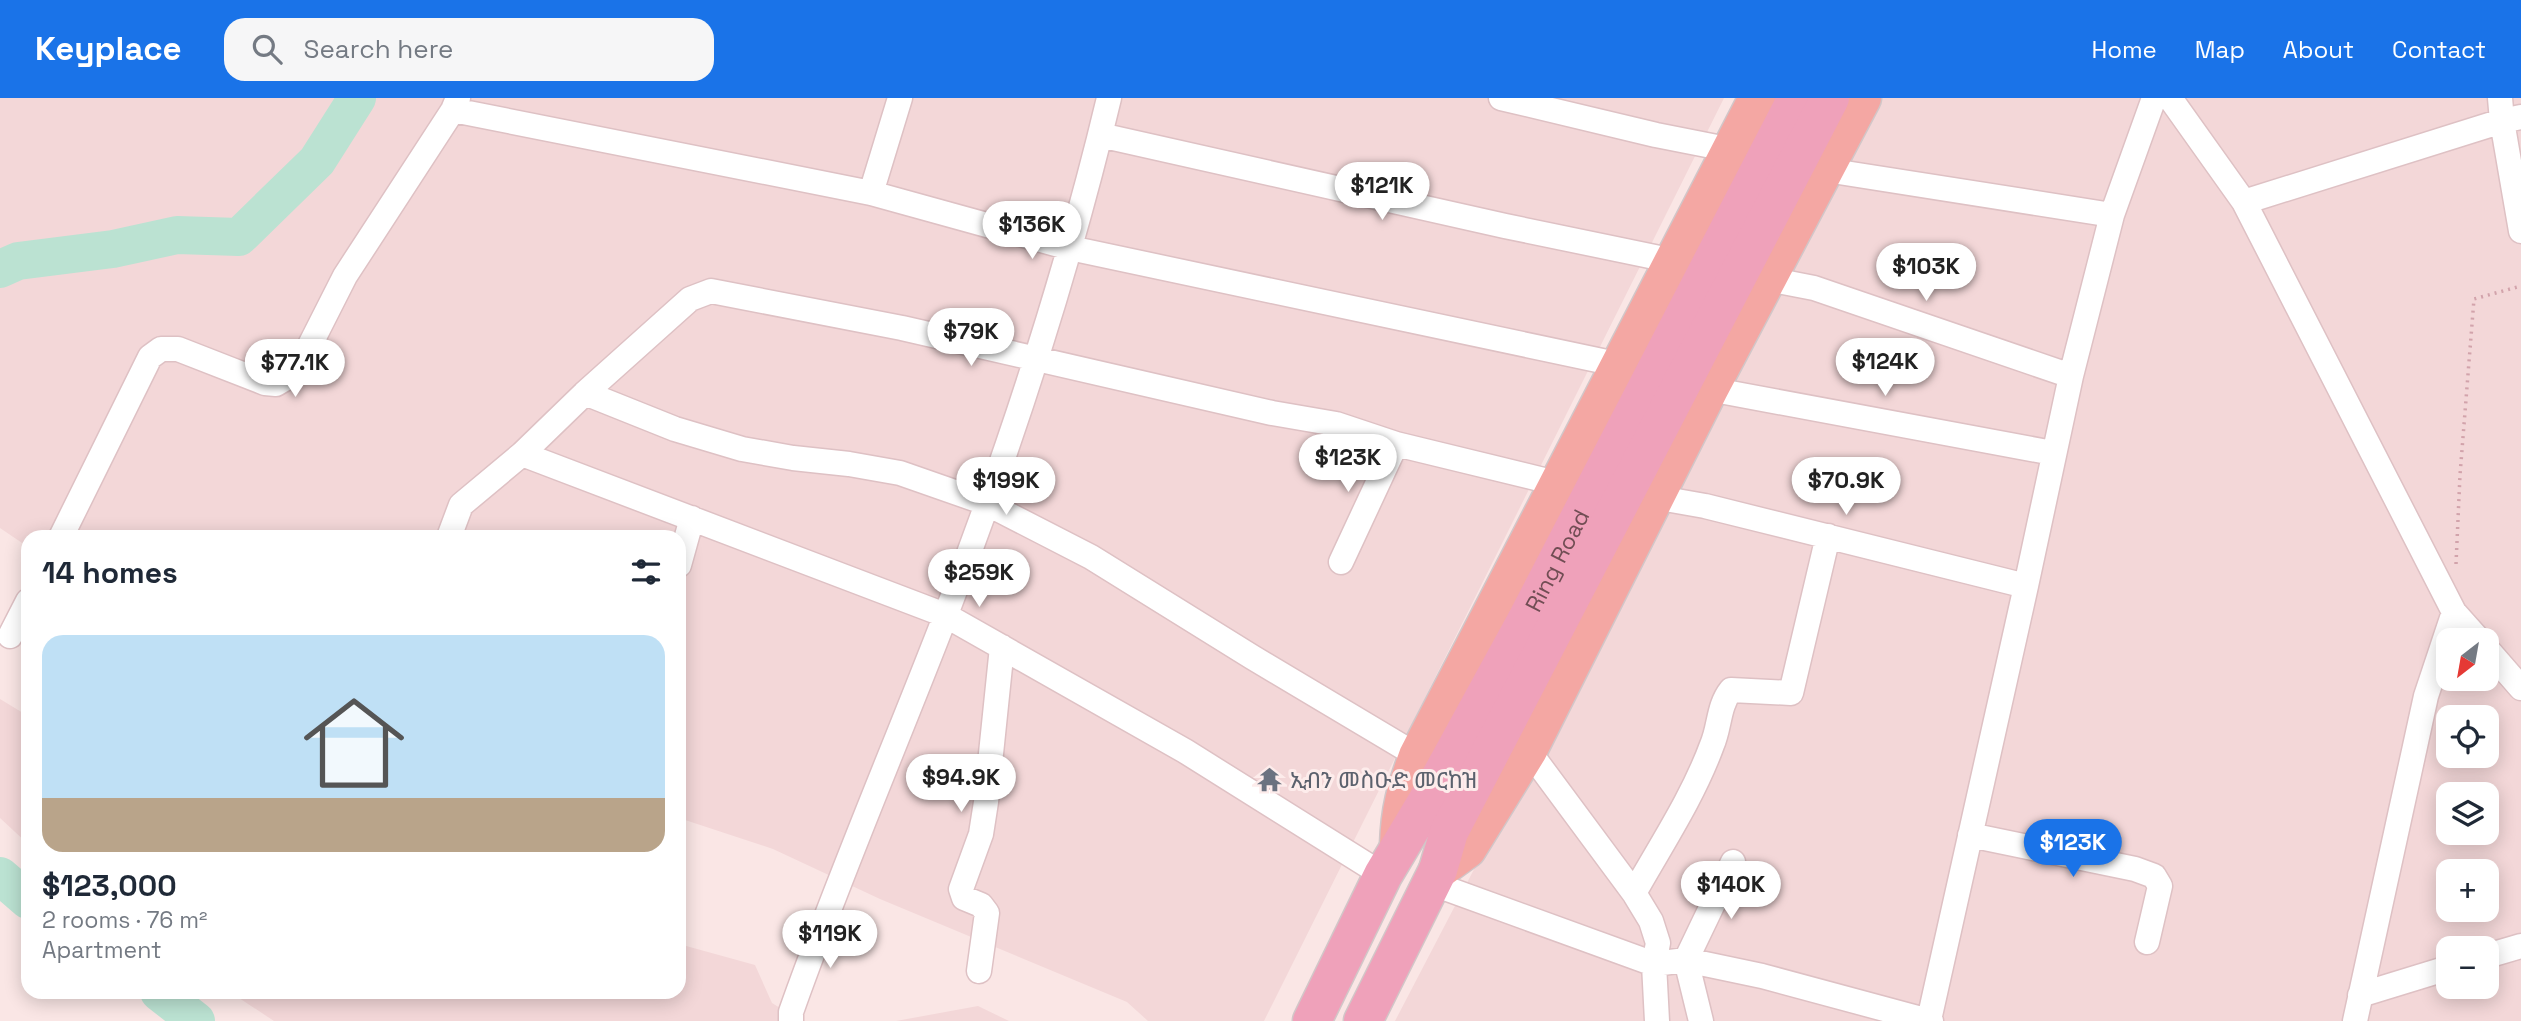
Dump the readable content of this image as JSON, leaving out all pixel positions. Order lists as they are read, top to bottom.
{
  "streets": {
    "highway": ["Ring Road"]
  },
  "places": {
    "temple": ["ኢብን መስዑድ መርከዝ"]
  },
  "north": "bottom left",
  "page": {
    "header": "Keyplace",
    "search": "Search here",
    "nav": [
      "Home",
      "Map",
      "About",
      "Contact"
    ],
    "price": [
      "$121K",
      "$136K",
      "$103K",
      "$79K",
      "$124K",
      "$77.1K",
      "$123K",
      "$199K",
      "$70.9K",
      "$259K",
      "$94.9K",
      "$123K",
      "$140K",
      "$119K"
    ],
    "heading": "14 homes",
    "list": [
      {
        "name": "$123,000",
        "note": "2 rooms · 76 m² · Apartment"
      }
    ],
    "map_buttons": ["+", "−"]
  }
}
